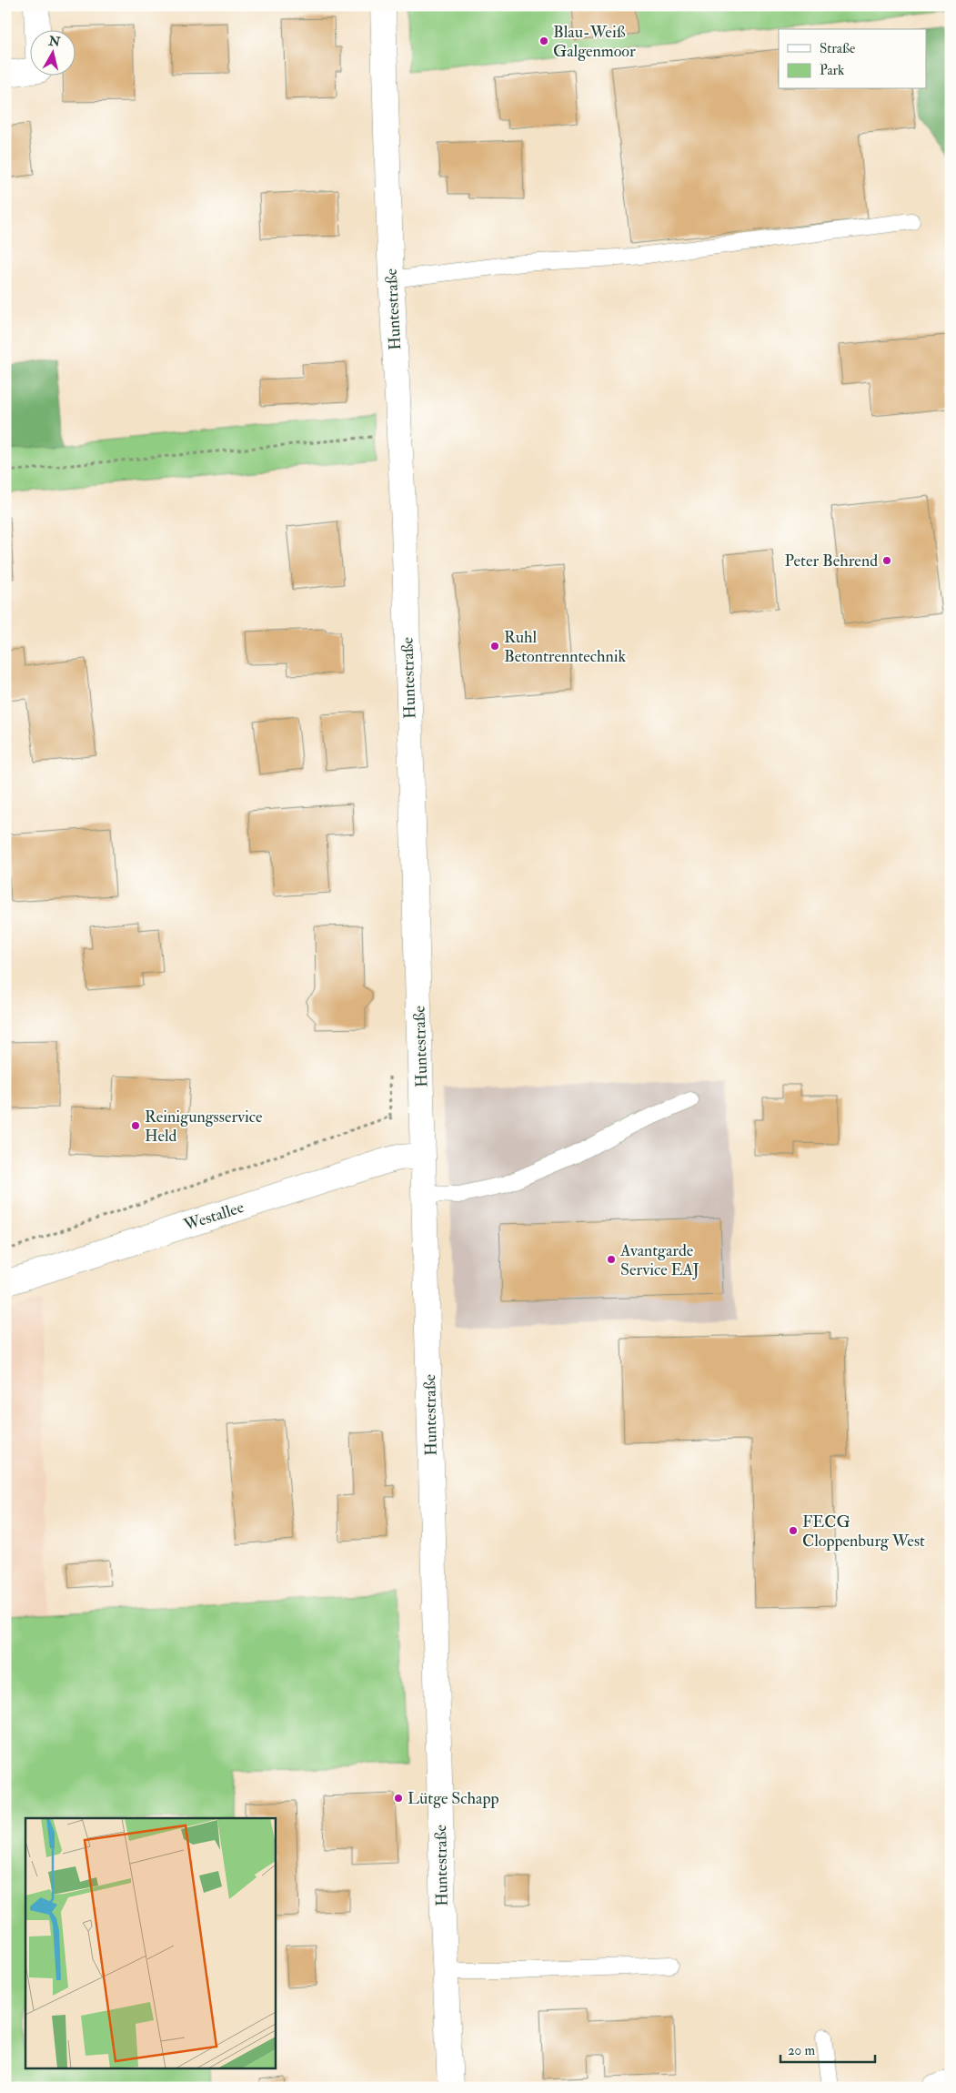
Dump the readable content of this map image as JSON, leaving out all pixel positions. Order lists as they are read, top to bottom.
{
  "streets": {
    "street": ["Huntestraße", "Westallee"]
  },
  "crossings": [
    ["Huntestraße", "Westallee"]
  ],
  "places": [
    "Blau-Weiß Galgenmoor",
    "Peter Behrend",
    "Ruhl Betontrenntechnik",
    "Reinigungsservice Held",
    "Avantgarde Service EAJ",
    "FECG Cloppenburg West",
    "Lütge Schapp"
  ],
  "legend": ["Straße", "Park"],
  "scale_bar": "20 m",
  "north": "top"
}
